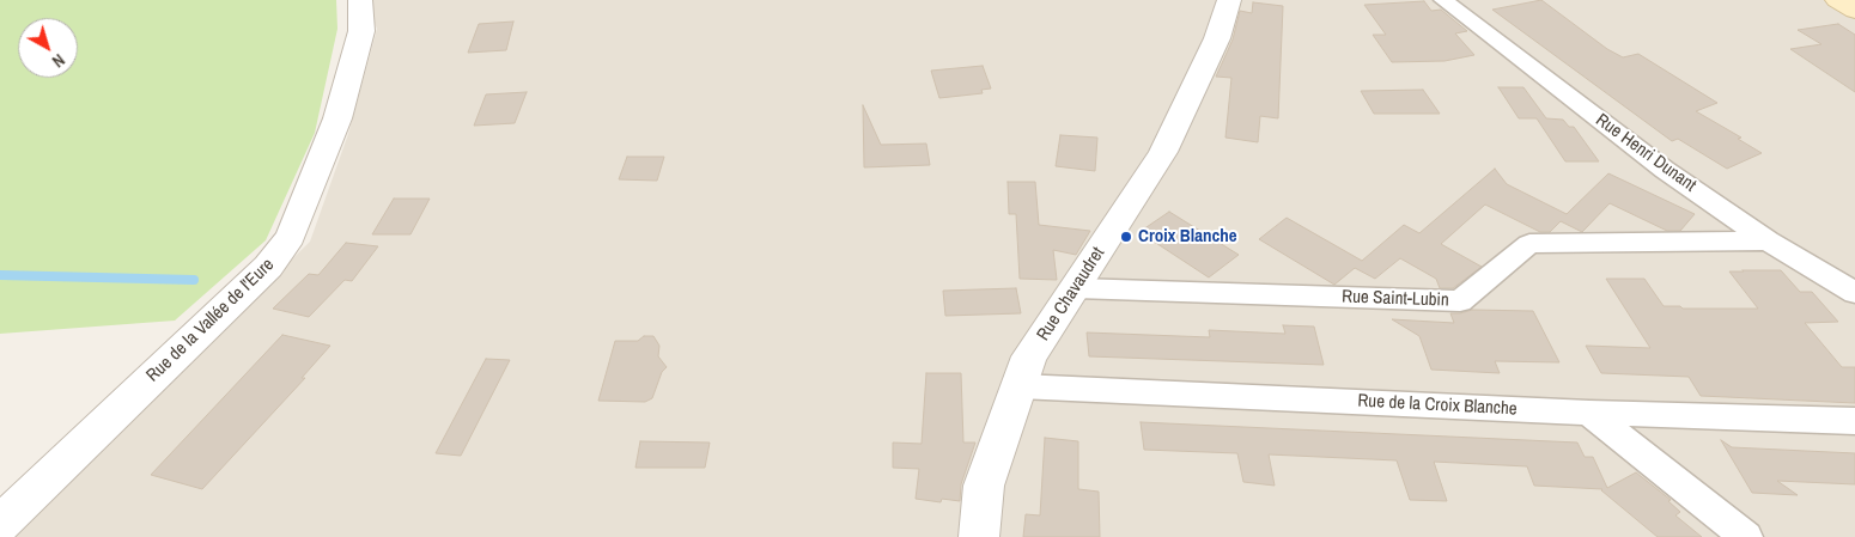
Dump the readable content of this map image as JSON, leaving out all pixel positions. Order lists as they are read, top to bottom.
{
  "streets": {
    "street": [
      "Rue Henri Dunant",
      "Rue Chavaudret",
      "Rue Saint-Lubin",
      "Rue de la Vallée de l'Eure",
      "Rue de la Croix Blanche"
    ]
  },
  "crossings": [
    ["Rue Henri Dunant", "Rue Saint-Lubin"],
    ["Rue Chavaudret", "Rue Saint-Lubin"],
    ["Rue Chavaudret", "Rue de la Croix Blanche"]
  ],
  "places": ["Croix Blanche"],
  "north": "bottom right"
}
